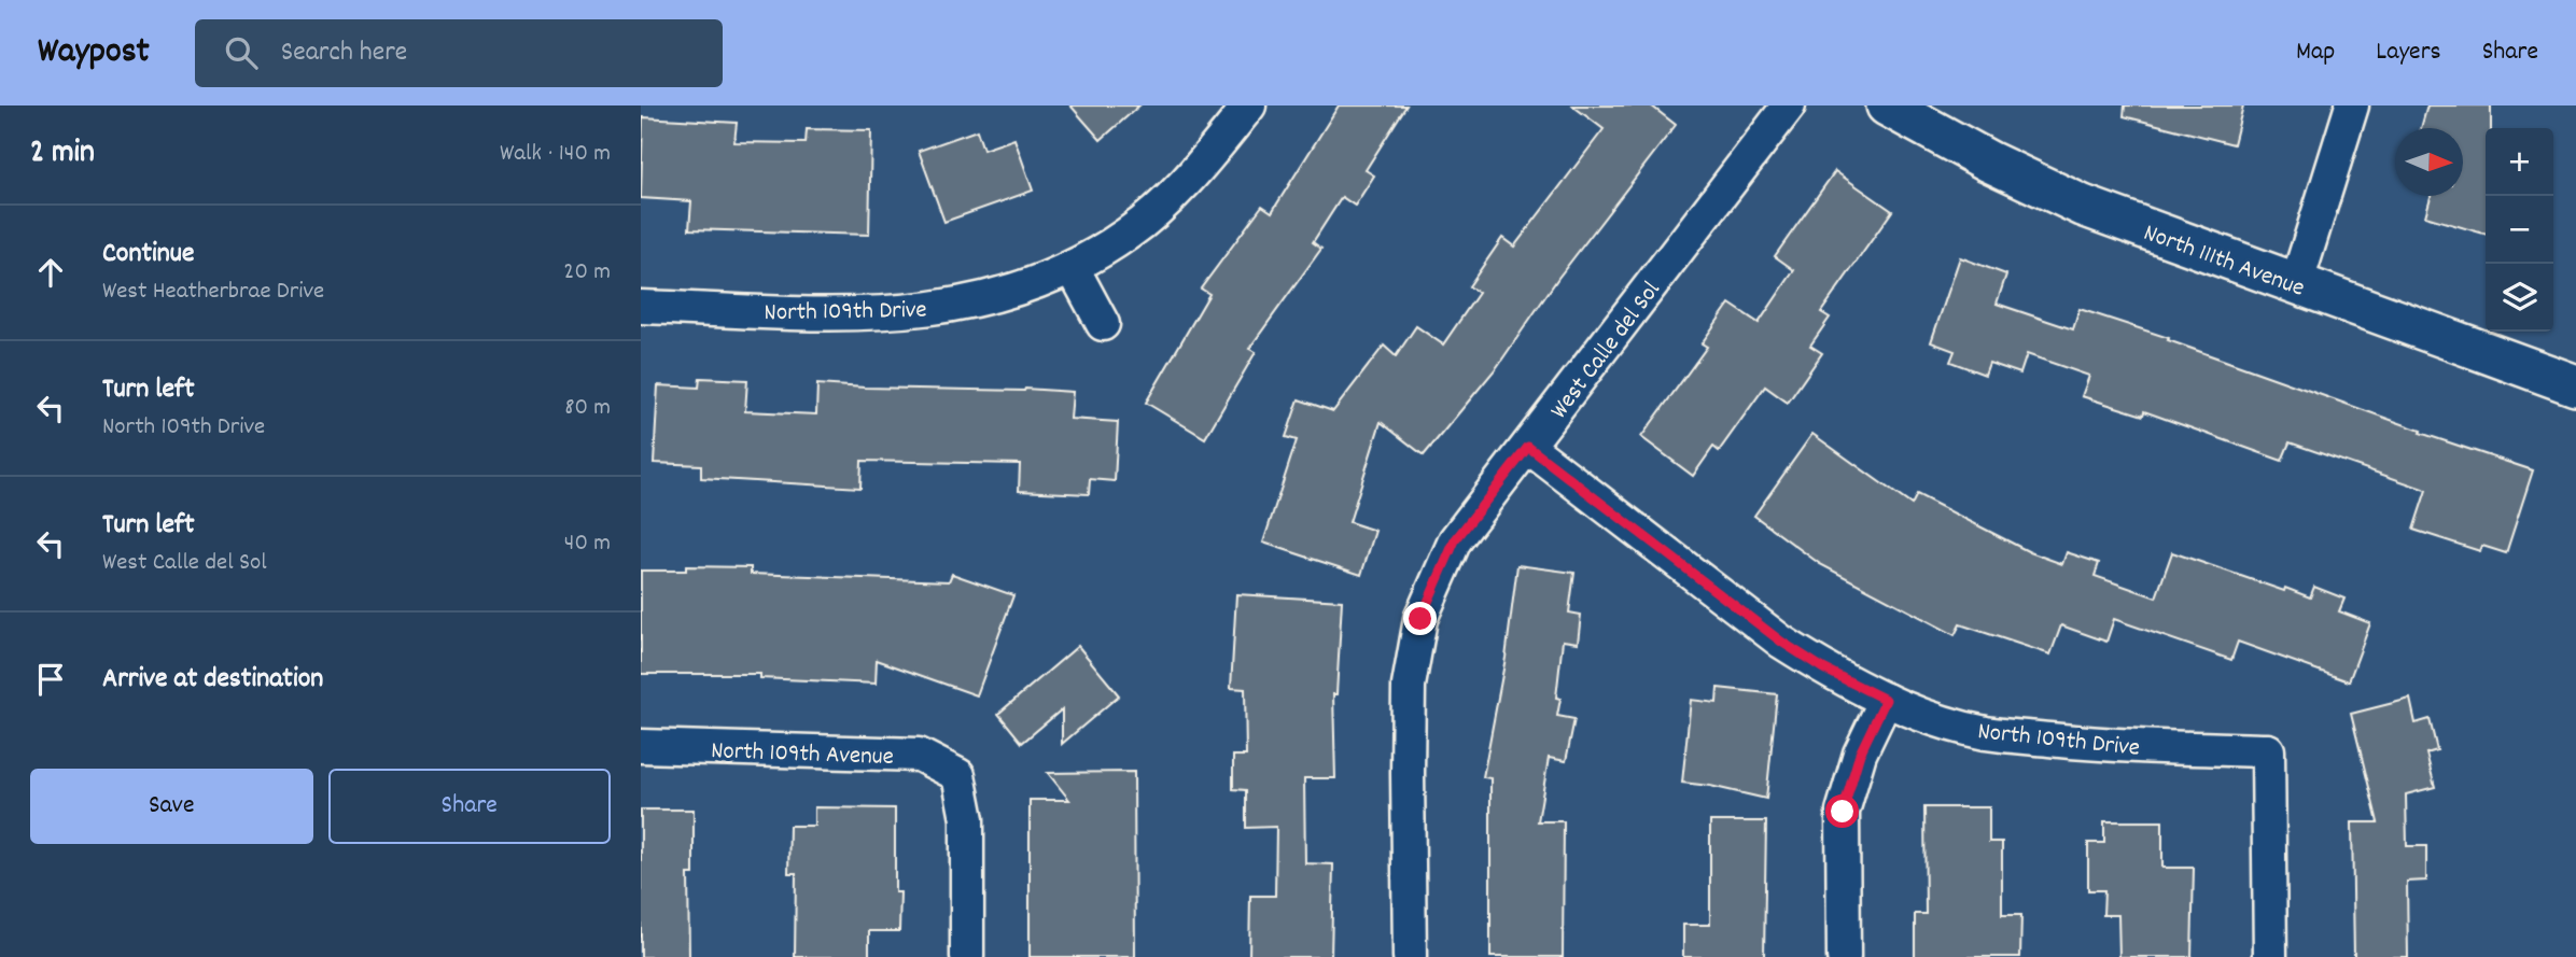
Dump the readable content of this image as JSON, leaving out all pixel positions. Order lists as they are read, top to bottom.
{
  "streets": {
    "street": [
      "North 111th Avenue",
      "North 109th Drive",
      "West Calle del Sol",
      "North 109th Avenue"
    ]
  },
  "crossings": [
    ["North 109th Drive", "West Calle del Sol"]
  ],
  "north": "right",
  "page": {
    "header": "Waypost",
    "search": "Search here",
    "nav": ["Map", "Layers", "Share"],
    "heading": ["2 min", "Walk · 140 m"],
    "map_buttons": ["+", "−"],
    "list": [
      ["Continue", "West Heatherbrae Drive", "20 m"],
      ["Turn left", "North 109th Drive", "80 m"],
      ["Turn left", "West Calle del Sol", "40 m"],
      "Arrive at destination"
    ],
    "buttons": ["Save", "Share"]
  }
}
